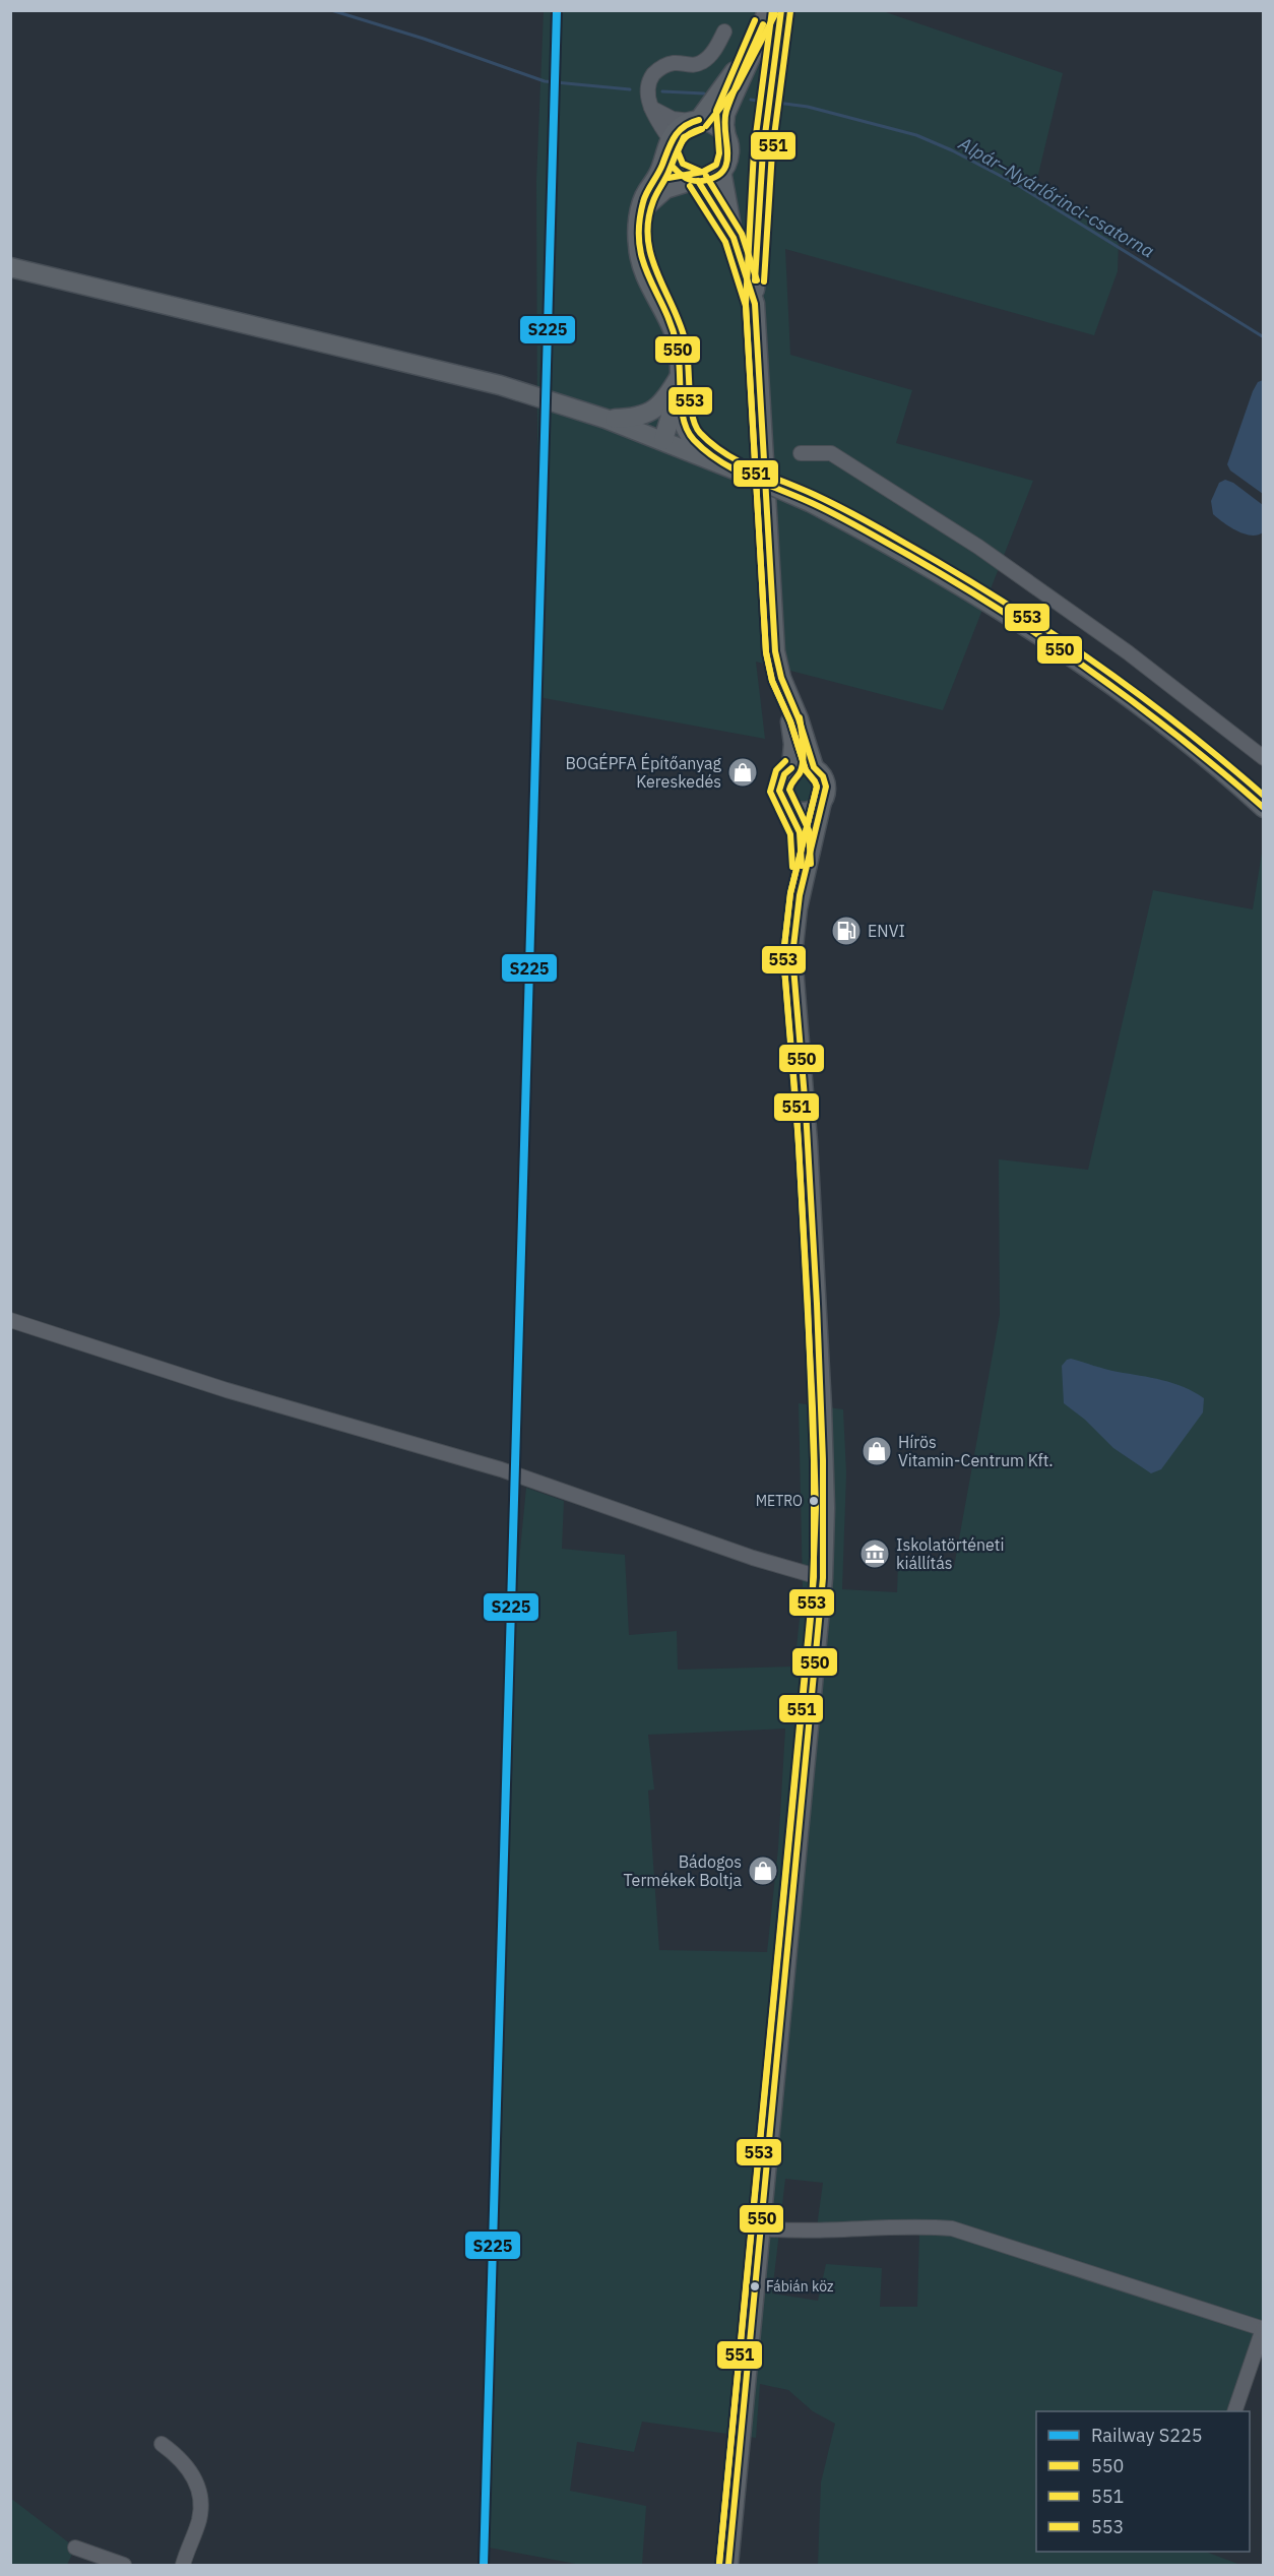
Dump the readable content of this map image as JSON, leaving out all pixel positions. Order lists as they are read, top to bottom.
{
  "water": ["Alpár–Nyárlőrinci-csatorna"],
  "places": {
    "shop": ["BOGÉPFA Építőanyag Kereskedés", "Hírös Vitamin-Centrum Kft.", "Bádogos Termékek Boltja"],
    "fuel station": ["ENVI"],
    "other": ["METRO", "Fábián köz"],
    "museum": ["Iskolatörténeti kiállítás"]
  },
  "lines": [
    "rail line S225",
    "transit line 550",
    "transit line 553",
    "transit line 551"
  ],
  "legend": [
    "Railway S225",
    "550",
    "551",
    "553"
  ]
}
